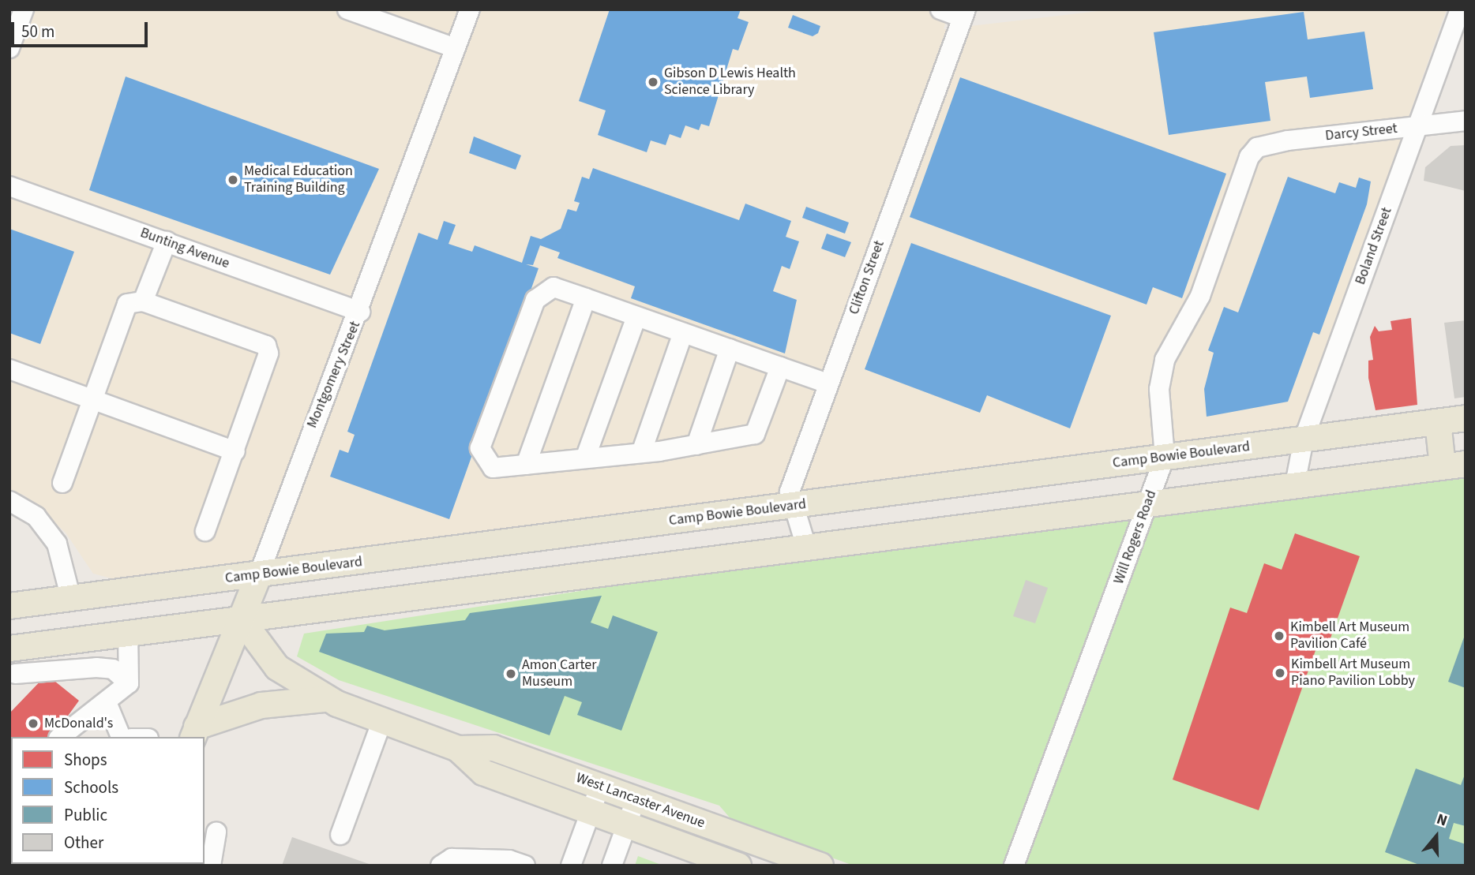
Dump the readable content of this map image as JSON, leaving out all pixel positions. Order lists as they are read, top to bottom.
{
  "streets": {
    "main road": ["Montgomery Street", "Camp Bowie Boulevard", "West Lancaster Avenue"],
    "street": [
      "Darcy Street",
      "Boland Street",
      "Bunting Avenue",
      "Clifton Street",
      "Will Rogers Road"
    ]
  },
  "crossings": [
    ["Darcy Street", "Boland Street"],
    ["Darcy Street", "Will Rogers Road"],
    ["Boland Street", "Camp Bowie Boulevard"],
    ["Bunting Avenue", "Montgomery Street"],
    ["Clifton Street", "Camp Bowie Boulevard"],
    ["Montgomery Street", "Camp Bowie Boulevard"],
    ["Montgomery Street", "West Lancaster Avenue"],
    ["Camp Bowie Boulevard", "Will Rogers Road"]
  ],
  "places": [
    "Gibson D Lewis Health Science Library",
    "Medical Education Training Building",
    "Kimbell Art Museum Pavilion Café",
    "Kimbell Art Museum Piano Pavilion Lobby",
    "Amon Carter Museum",
    "McDonald's"
  ],
  "legend": [
    "Shops",
    "Schools",
    "Public",
    "Other"
  ],
  "scale_bar": "50 m",
  "north": "top"
}
